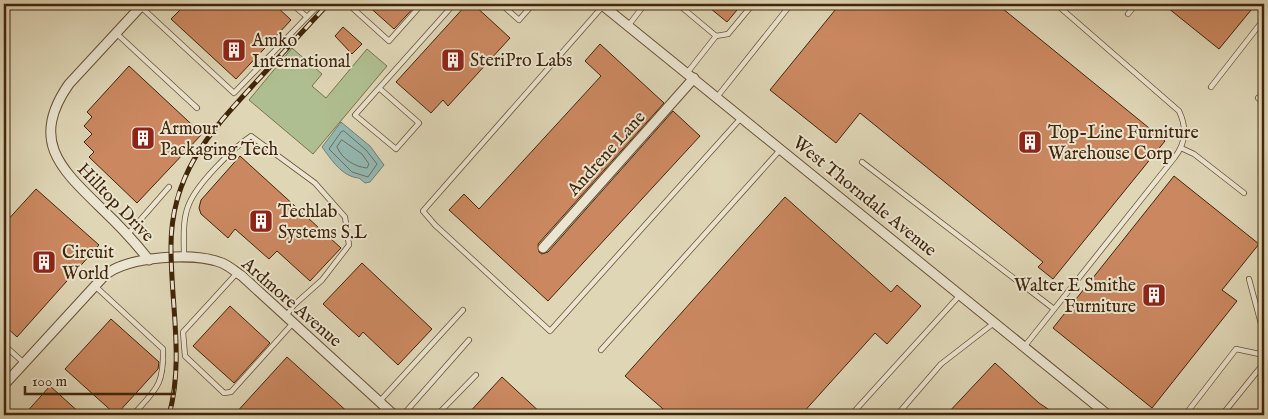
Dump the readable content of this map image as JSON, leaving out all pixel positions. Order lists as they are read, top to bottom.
{
  "streets": {
    "street": [
      "Andrene Lane",
      "West Thorndale Avenue",
      "Hilltop Drive",
      "Ardmore Avenue"
    ]
  },
  "crossings": [
    ["Andrene Lane", "West Thorndale Avenue"],
    ["Hilltop Drive", "Ardmore Avenue"]
  ],
  "places": {
    "building": [
      "Amko International",
      "SteriPro Labs",
      "Armour Packaging Tech",
      "Top-Line Furniture Warehouse Corp",
      "Techlab Systems S.L",
      "Circuit World",
      "Walter E Smithe Furniture"
    ]
  },
  "scale_bar": "100 m"
}
